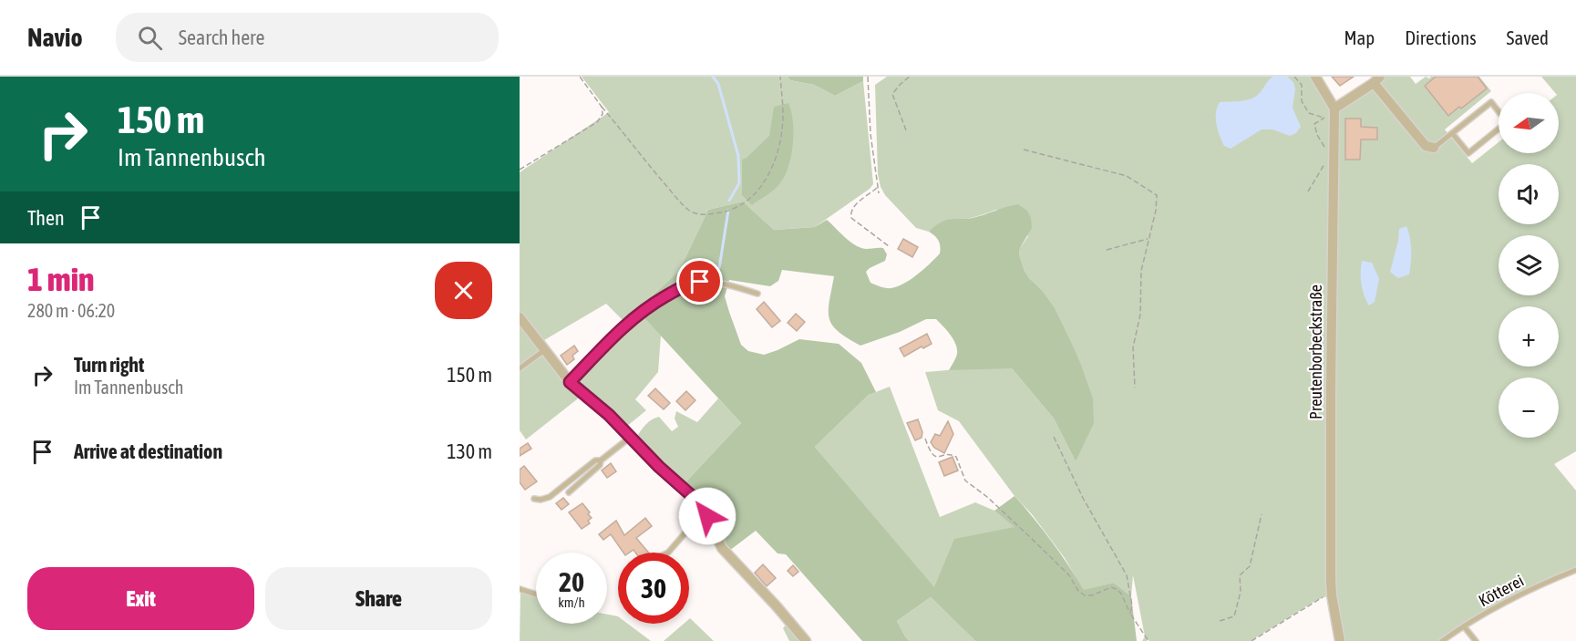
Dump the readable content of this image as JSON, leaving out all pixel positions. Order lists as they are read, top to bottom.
{
  "streets": {
    "street": ["Preutenborbeckstraße"],
    "lane": ["Kötterei"]
  },
  "north": "left",
  "page": {
    "header": "Navio",
    "search": "Search here",
    "nav": ["Map", "Directions", "Saved"],
    "turn": ["150 m", "Im Tannenbusch"],
    "map_buttons": ["+", "−"],
    "then": "Then",
    "heading": ["1 min", "280 m · 06:20"],
    "list": [
      {
        "name": "Turn right",
        "note": "Im Tannenbusch",
        "value": "150 m"
      },
      {
        "name": "Arrive at destination",
        "value": "130 m"
      }
    ],
    "speed": "20 km/h",
    "limit": "30",
    "buttons": ["Exit", "Share"]
  }
}
